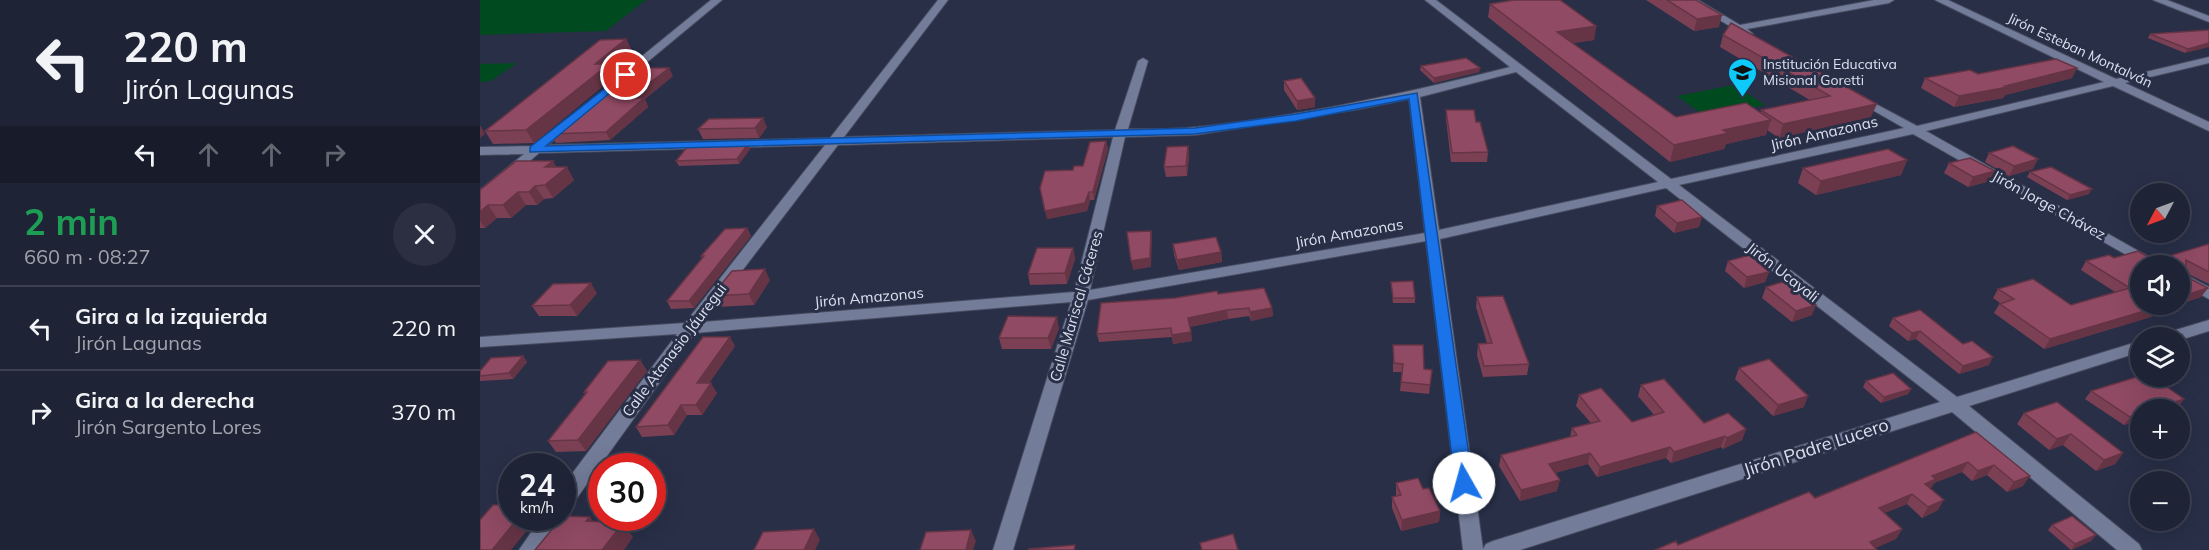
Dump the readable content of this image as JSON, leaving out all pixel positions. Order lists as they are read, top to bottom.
{
  "streets": {
    "street": [
      "Jirón Esteban Montalván",
      "Jirón Amazonas",
      "Jirón Jorge Chávez",
      "Jirón Ucayali",
      "Calle Mariscal Cáceres",
      "Calle Atanasio Jáuregui",
      "Jirón Padre Lucero"
    ]
  },
  "crossings": [
    ["Jirón Esteban Montalván", "Jirón Amazonas"],
    ["Jirón Amazonas", "Jirón Jorge Chávez"],
    ["Jirón Amazonas", "Jirón Ucayali"],
    ["Jirón Amazonas", "Calle Mariscal Cáceres"],
    ["Jirón Amazonas", "Calle Atanasio Jáuregui"],
    ["Jirón Ucayali", "Jirón Padre Lucero"]
  ],
  "places": {
    "school or university": ["Institución Educativa Misional Goretti"]
  },
  "north": "bottom left",
  "page": {
    "turn": ["220 m", "Jirón Lagunas"],
    "heading": ["2 min", "660 m · 08:27"],
    "map_buttons": ["+", "−"],
    "list": [
      {
        "name": "Gira a la izquierda",
        "note": "Jirón Lagunas",
        "value": "220 m"
      },
      {
        "name": "Gira a la derecha",
        "note": "Jirón Sargento Lores",
        "value": "370 m"
      }
    ],
    "speed": "24 km/h",
    "limit": "30"
  }
}
